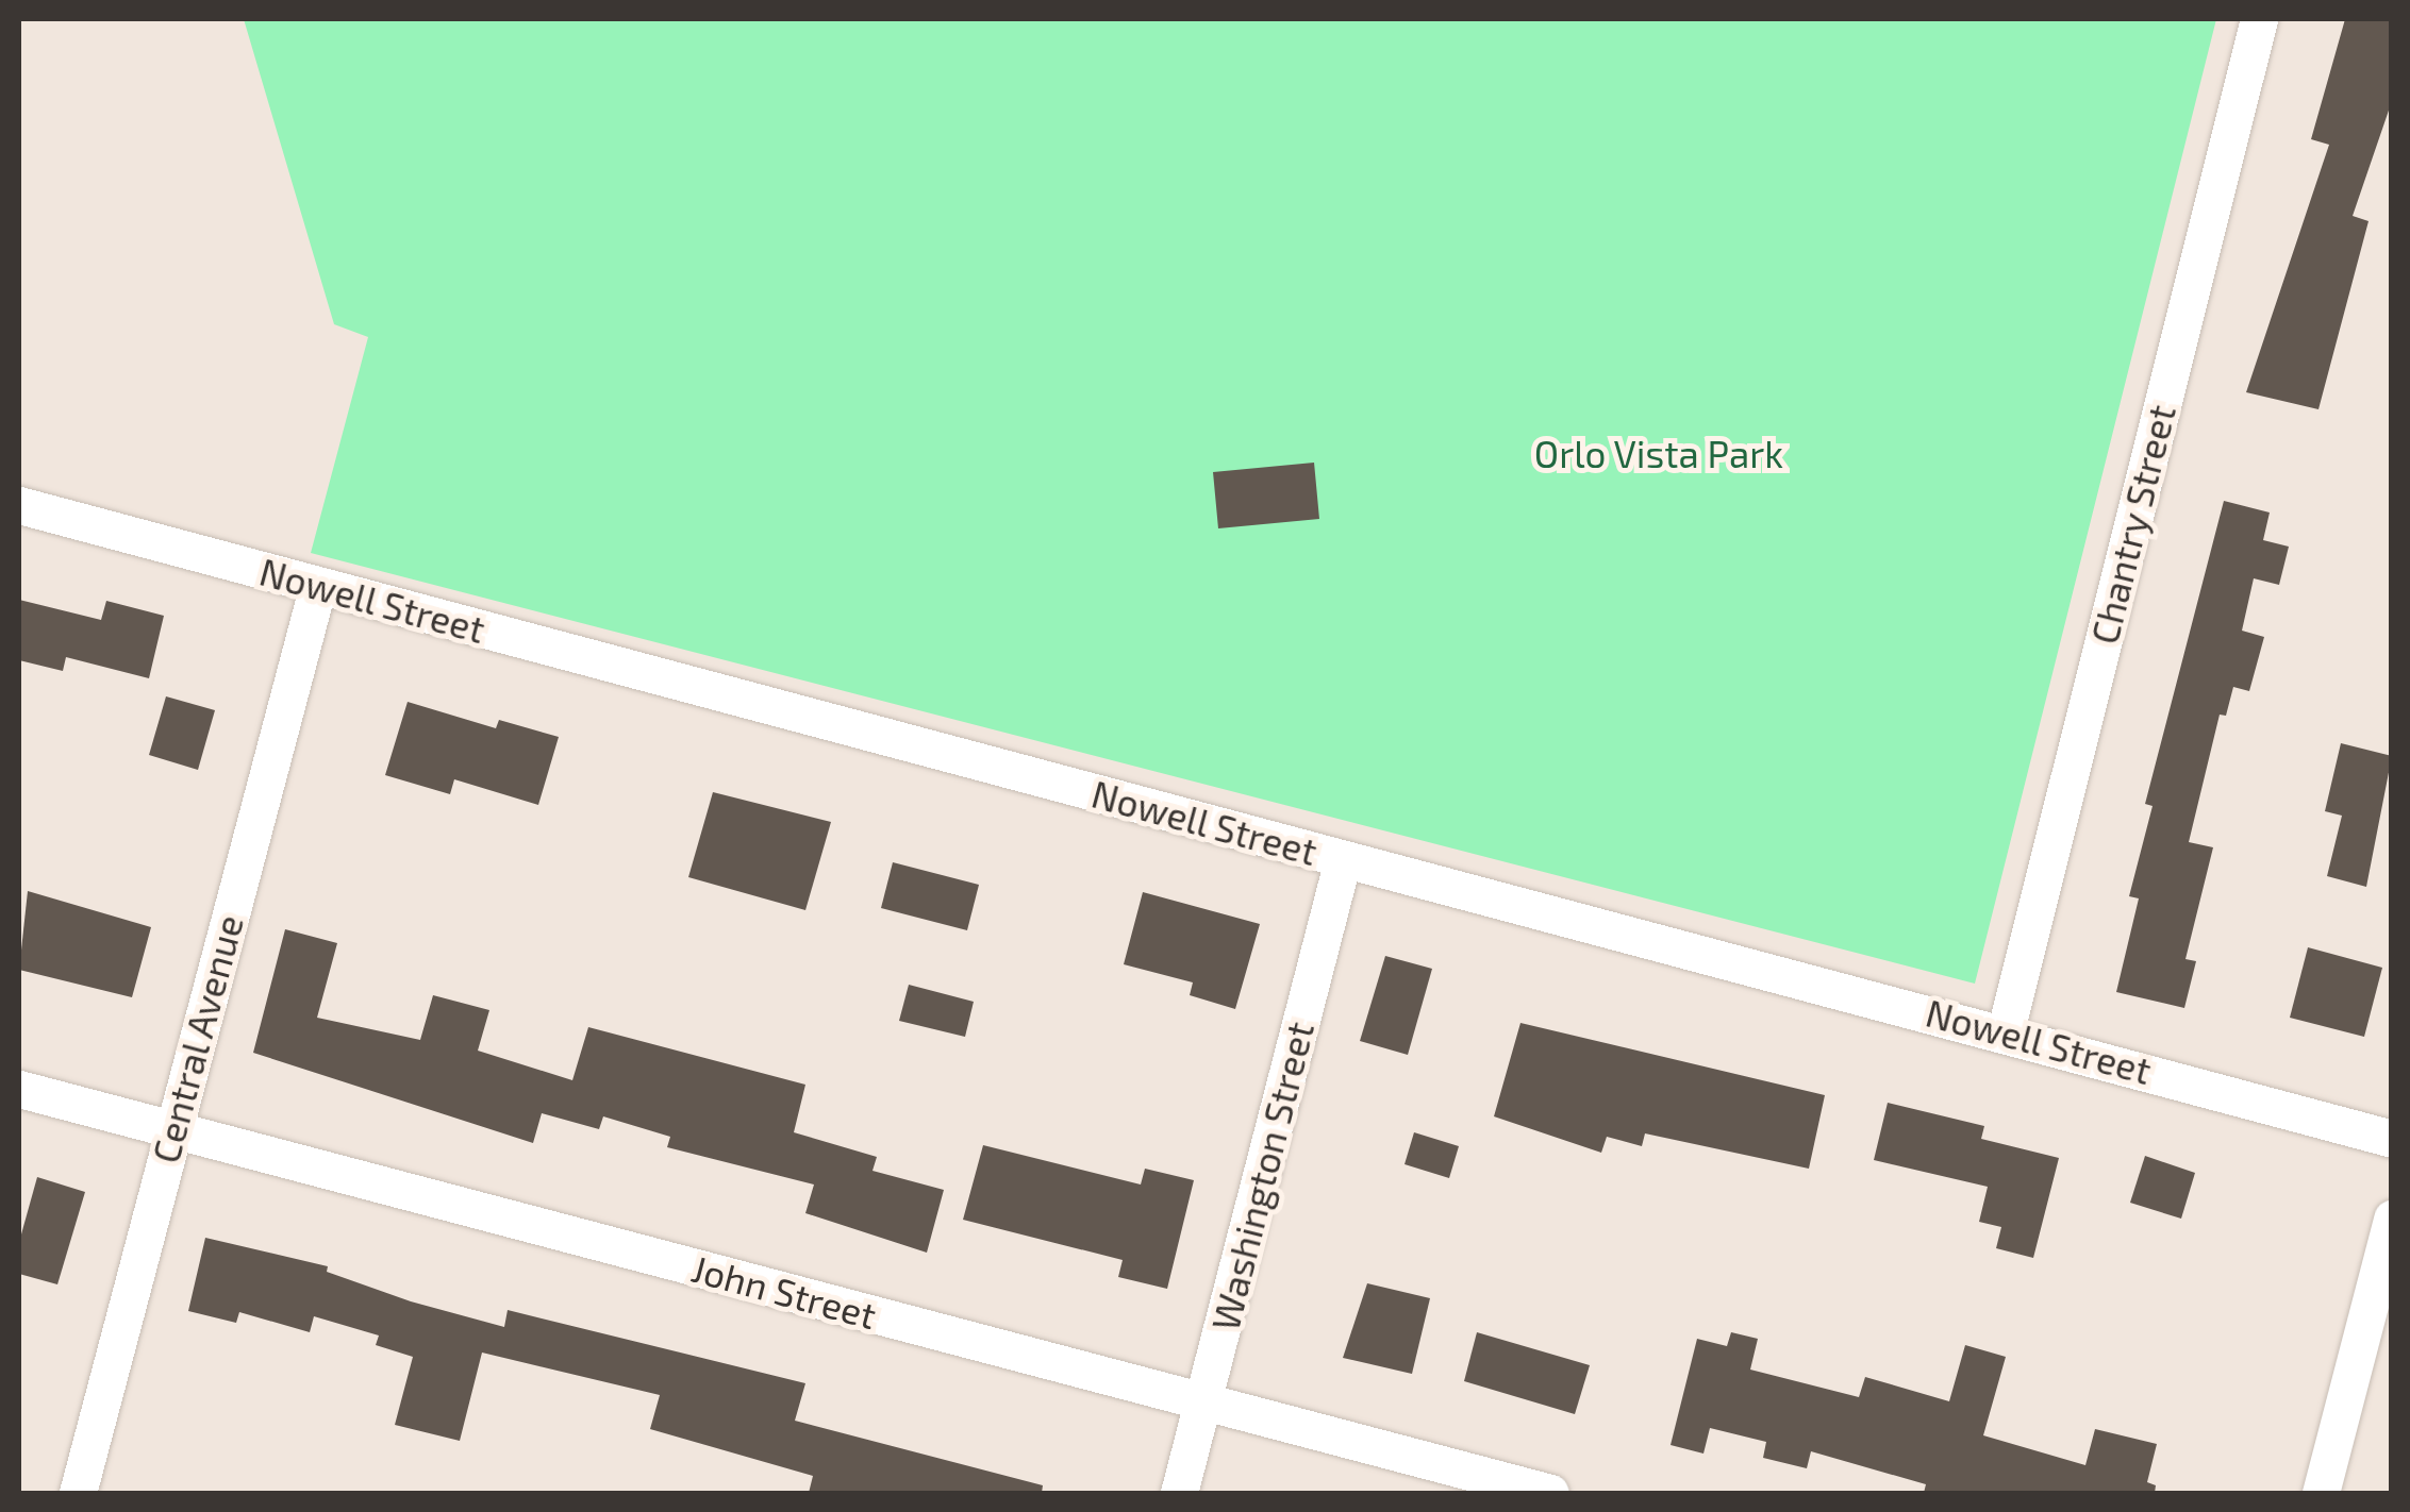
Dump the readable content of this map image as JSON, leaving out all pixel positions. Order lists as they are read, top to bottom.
{
  "streets": {
    "street": [
      "Chantry Street",
      "Nowell Street",
      "Central Avenue",
      "Washington Street",
      "John Street"
    ]
  },
  "crossings": [
    ["Chantry Street", "Nowell Street"],
    ["Nowell Street", "Central Avenue"],
    ["Nowell Street", "Washington Street"],
    ["Central Avenue", "John Street"],
    ["Washington Street", "John Street"]
  ],
  "parks": ["Orlo Vista Park"]
}
